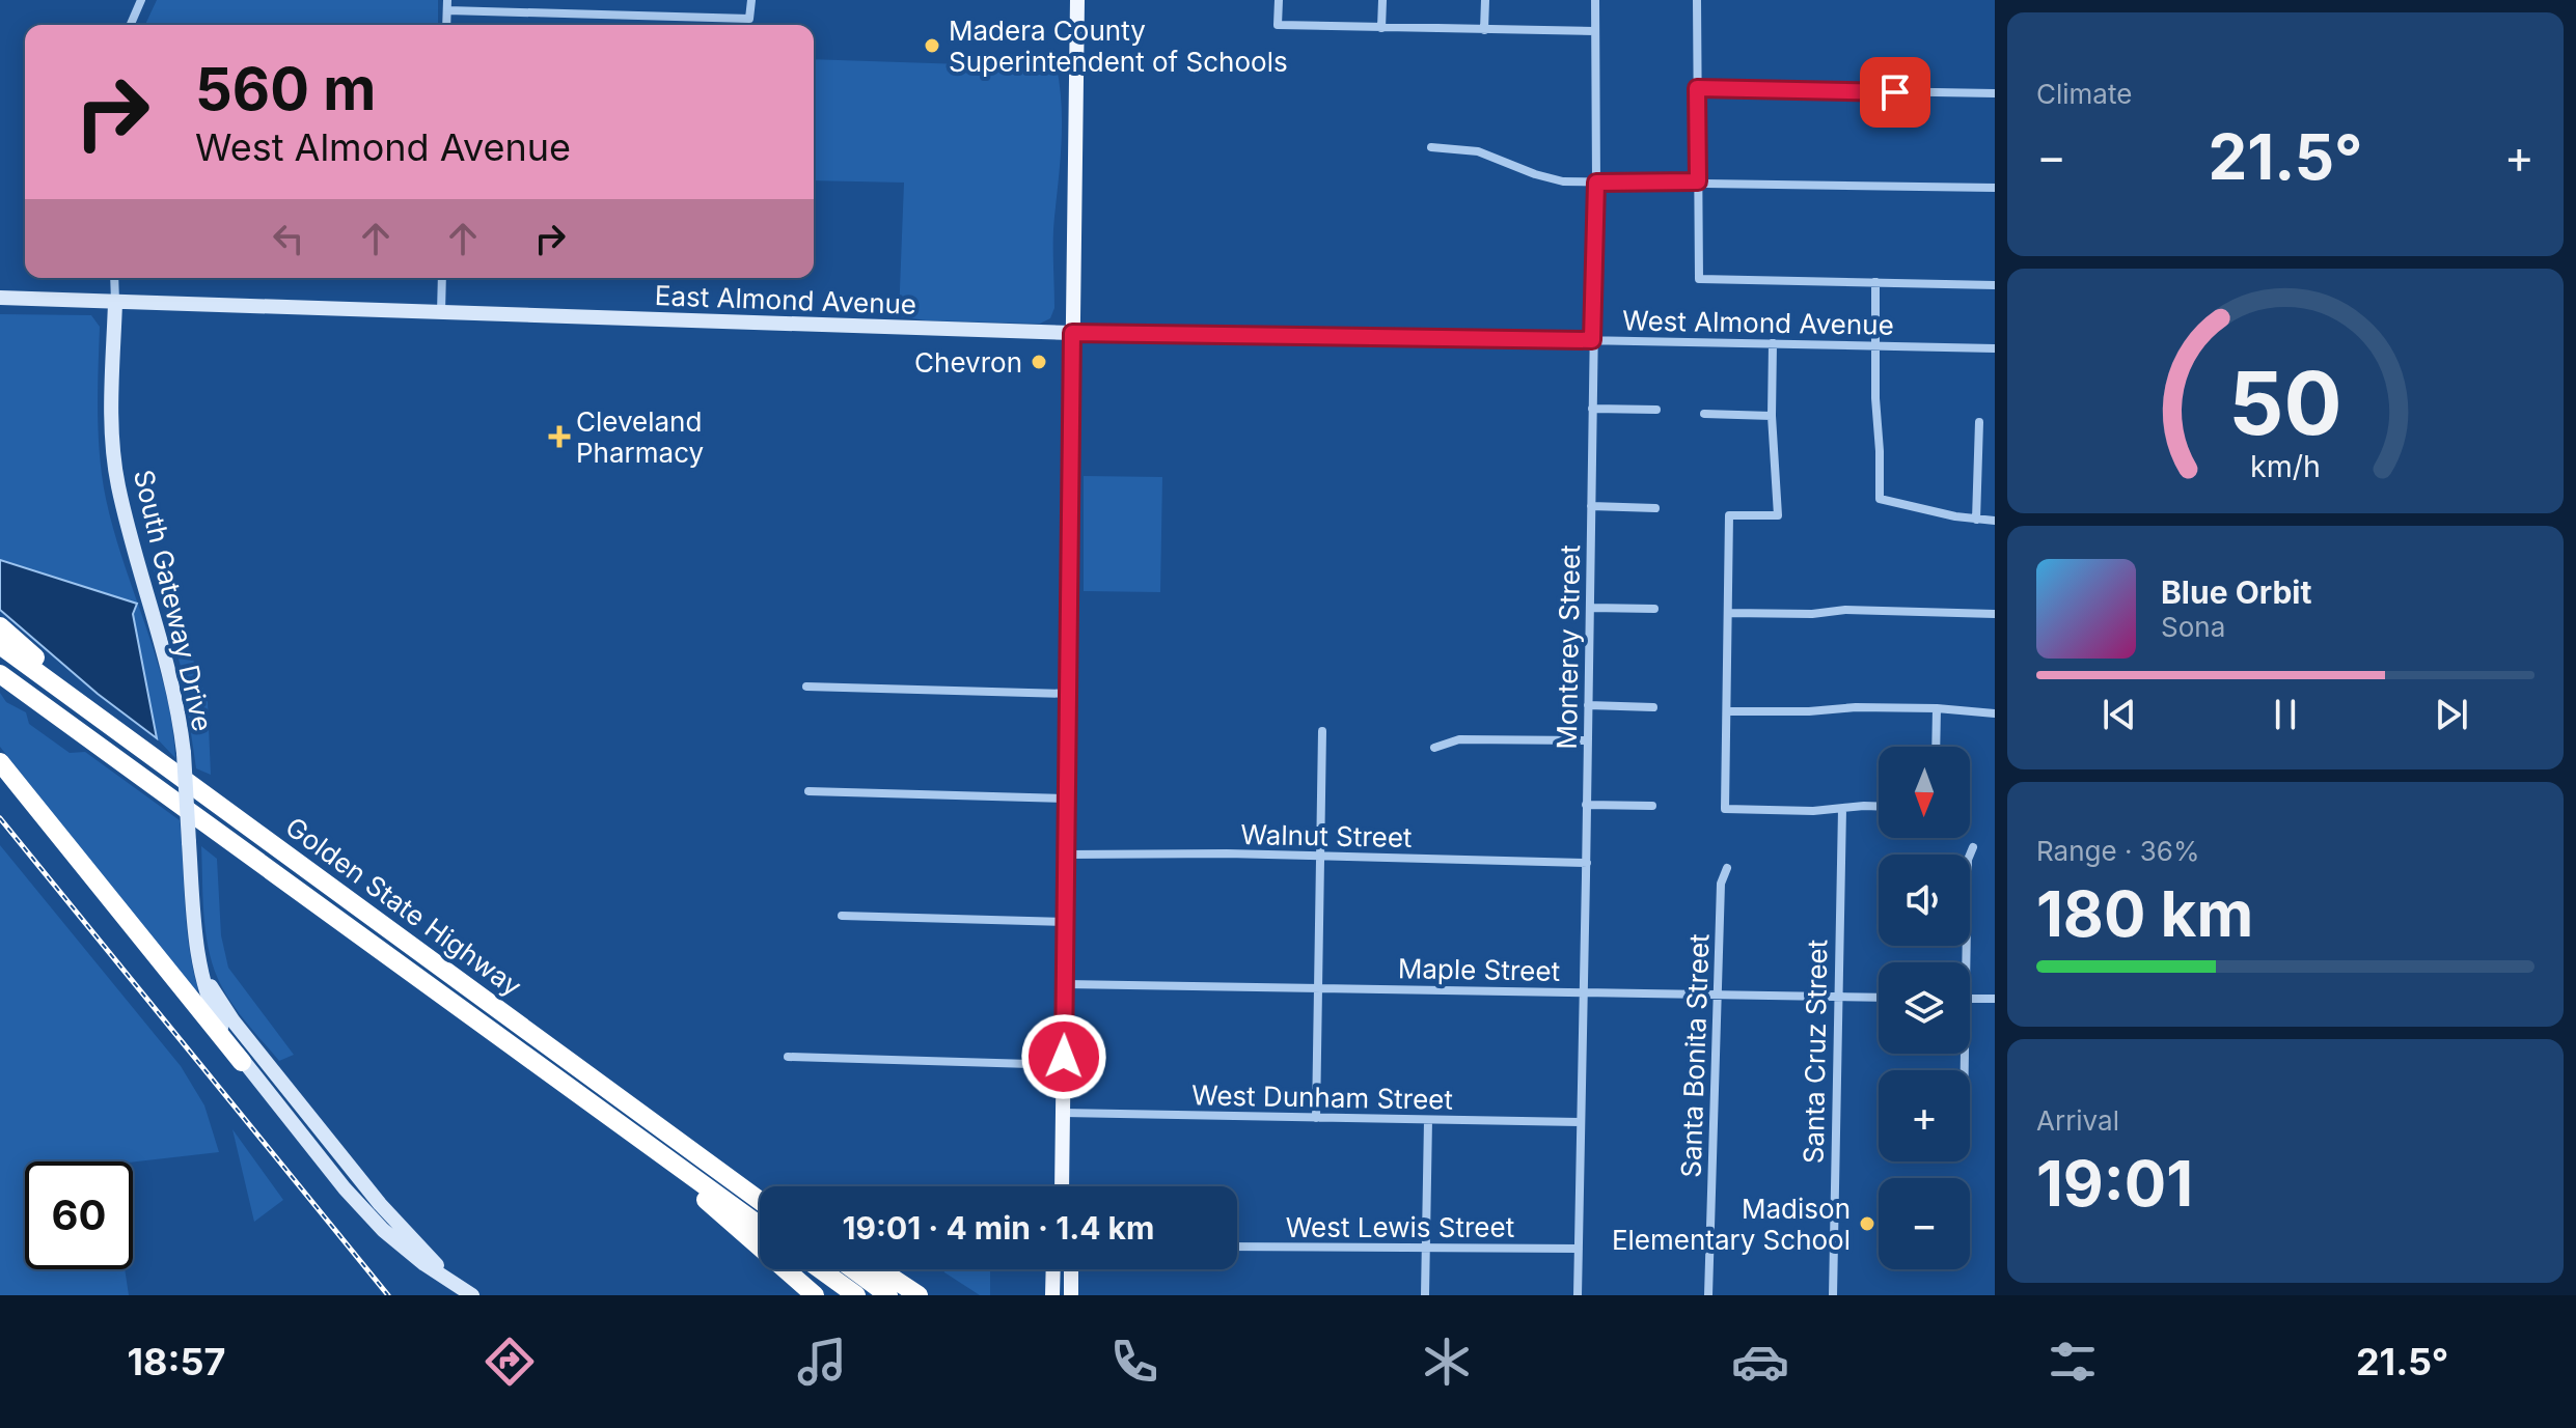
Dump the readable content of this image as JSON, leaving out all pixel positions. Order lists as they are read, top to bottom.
{
  "streets": {
    "highway": ["Golden State Highway"],
    "main road": ["East Almond Avenue", "South Gateway Drive"],
    "street": [
      "West Almond Avenue",
      "Monterey Street",
      "Walnut Street",
      "Maple Street",
      "Santa Cruz Street",
      "Santa Bonita Street",
      "West Dunham Street",
      "West Lewis Street"
    ]
  },
  "crossings": [
    ["East Almond Avenue", "West Almond Avenue"],
    ["East Almond Avenue", "South Gateway Drive"],
    ["West Almond Avenue", "Monterey Street"],
    ["Monterey Street", "Walnut Street"],
    ["Monterey Street", "Maple Street"],
    ["Monterey Street", "West Dunham Street"],
    ["Monterey Street", "West Lewis Street"],
    ["Maple Street", "Santa Cruz Street"],
    ["Maple Street", "Santa Bonita Street"]
  ],
  "places": {
    "other": ["Madera County Superintendent of Schools", "Chevron", "Madison Elementary School"],
    "health": ["Cleveland Pharmacy"]
  },
  "north": "bottom",
  "page": {
    "tile": [
      "Climate",
      ["Range · 36%", "180 km"],
      ["Arrival", "19:01"]
    ],
    "turn": ["560 m", "West Almond Avenue"],
    "heat": ["−", "21.5°", "+"],
    "song": ["Blue Orbit", "Sona"],
    "map_buttons": ["+", "−"],
    "limit": "60",
    "trip": "19:01 · 4 min · 1.4 km",
    "tabs": ["18:57", "21.5°"],
    "gauge": ["50", "km/h"]
  }
}
